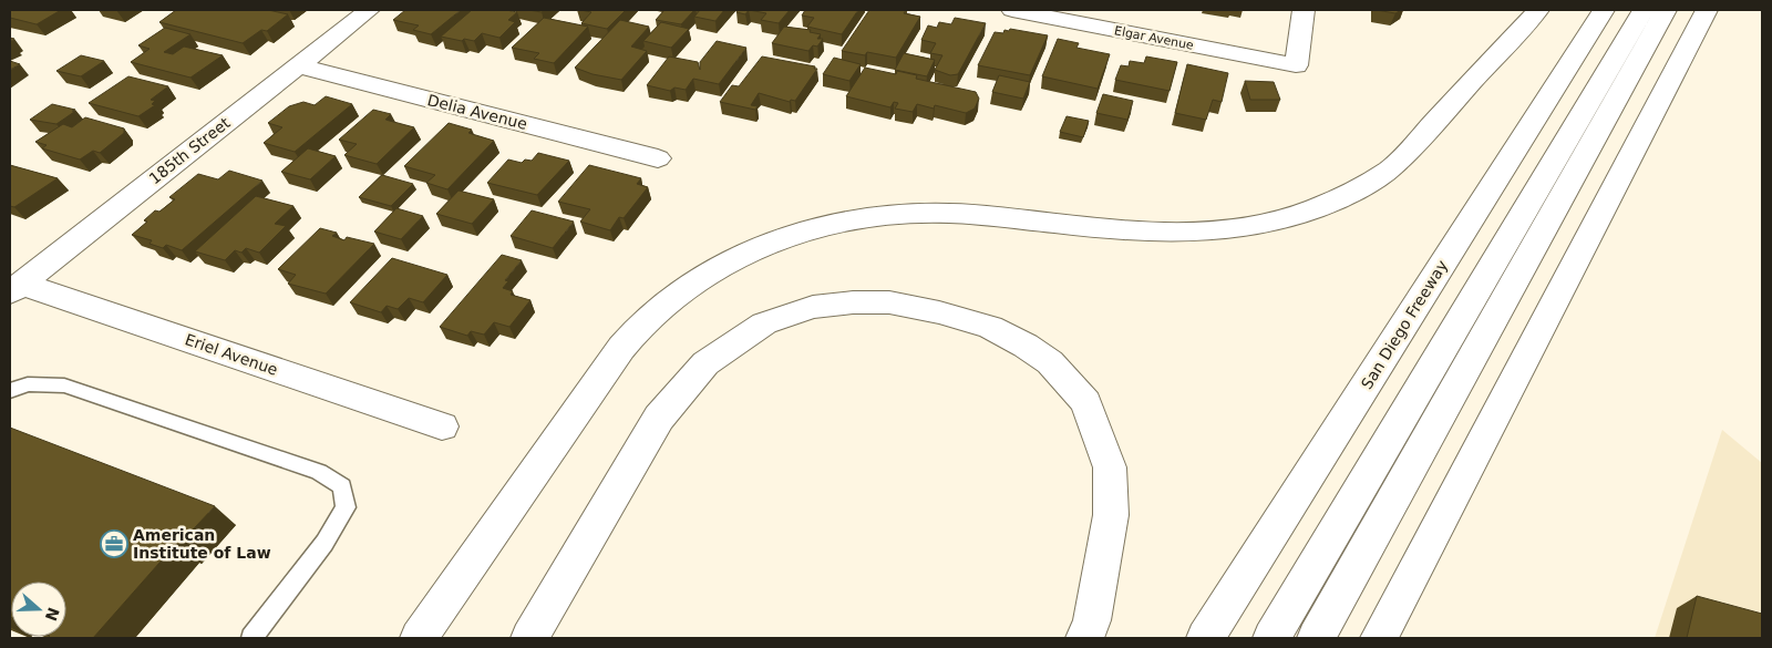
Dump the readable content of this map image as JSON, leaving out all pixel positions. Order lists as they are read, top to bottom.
{
  "streets": {
    "main road": [
      "Elgar Avenue",
      "Delia Avenue",
      "185th Street",
      "San Diego Freeway",
      "Eriel Avenue"
    ]
  },
  "crossings": [
    ["Delia Avenue", "185th Street"],
    ["185th Street", "Eriel Avenue"]
  ],
  "places": {
    "office": ["American Institute of Law"]
  },
  "north": "right"
}
